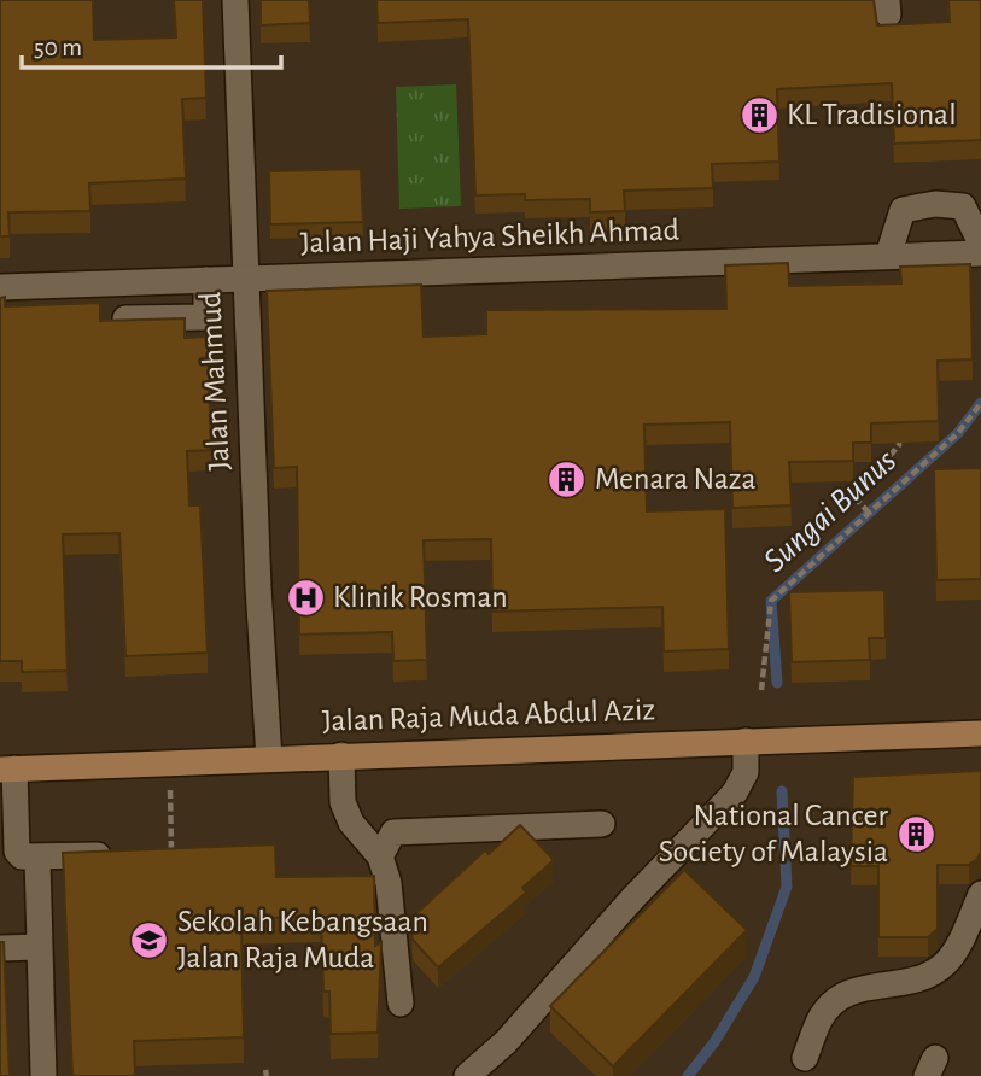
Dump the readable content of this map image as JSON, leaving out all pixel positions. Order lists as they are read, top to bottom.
{
  "streets": {
    "main road": ["Jalan Raja Muda Abdul Aziz"],
    "street": ["Jalan Haji Yahya Sheikh Ahmad", "Jalan Mahmud"]
  },
  "crossings": [
    ["Jalan Haji Yahya Sheikh Ahmad", "Jalan Mahmud"],
    ["Jalan Mahmud", "Jalan Raja Muda Abdul Aziz"]
  ],
  "water": ["Sungai Bunus"],
  "places": {
    "building": ["KL Tradisional", "Menara Naza", "National Cancer Society of Malaysia"],
    "hospital": ["Klinik Rosman"],
    "school or university": ["Sekolah Kebangsaan Jalan Raja Muda"]
  },
  "scale_bar": "50 m"
}
